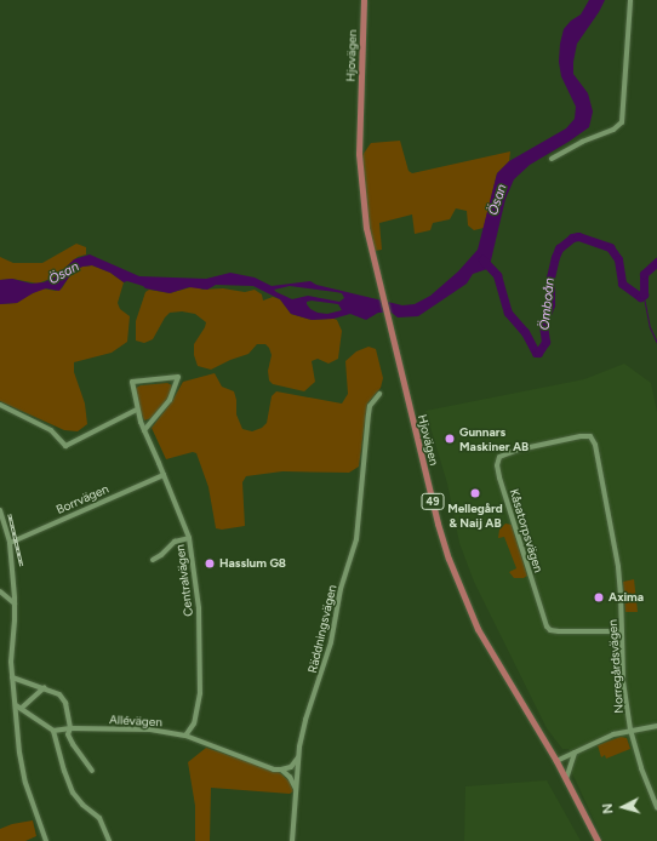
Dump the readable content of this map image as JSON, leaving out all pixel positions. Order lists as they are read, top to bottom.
{
  "streets": {
    "main road": ["Hjovägen", "49"],
    "street": [
      "Borrvägen",
      "Kåsatorpsvägen",
      "Centralvägen",
      "Räddningsvägen",
      "Norregårdsvägen",
      "Allévägen"
    ]
  },
  "crossings": [
    ["Borrvägen", "Centralvägen"],
    ["Kåsatorpsvägen", "Norregårdsvägen"],
    ["Centralvägen", "Allévägen"]
  ],
  "water": ["Ösan", "Ömboån"],
  "places": [
    "Gunnars Maskiner AB",
    "Mellegård & Naij AB",
    "Hasslum G8",
    "Axima"
  ],
  "north": "left"
}
